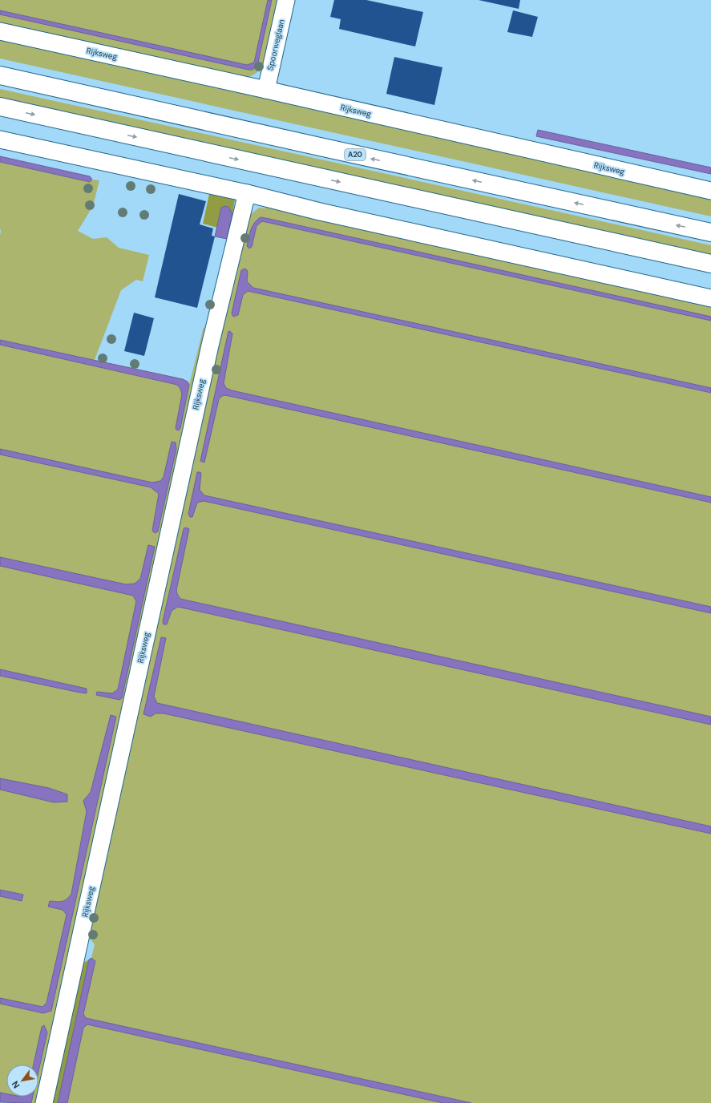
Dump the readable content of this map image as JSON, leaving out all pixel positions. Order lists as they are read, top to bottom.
{
  "streets": {
    "highway": ["A20"],
    "street": ["Spoorweglaan", "Rijksweg"]
  },
  "crossings": [
    ["Spoorweglaan", "Rijksweg"]
  ],
  "north": "bottom left"
}
